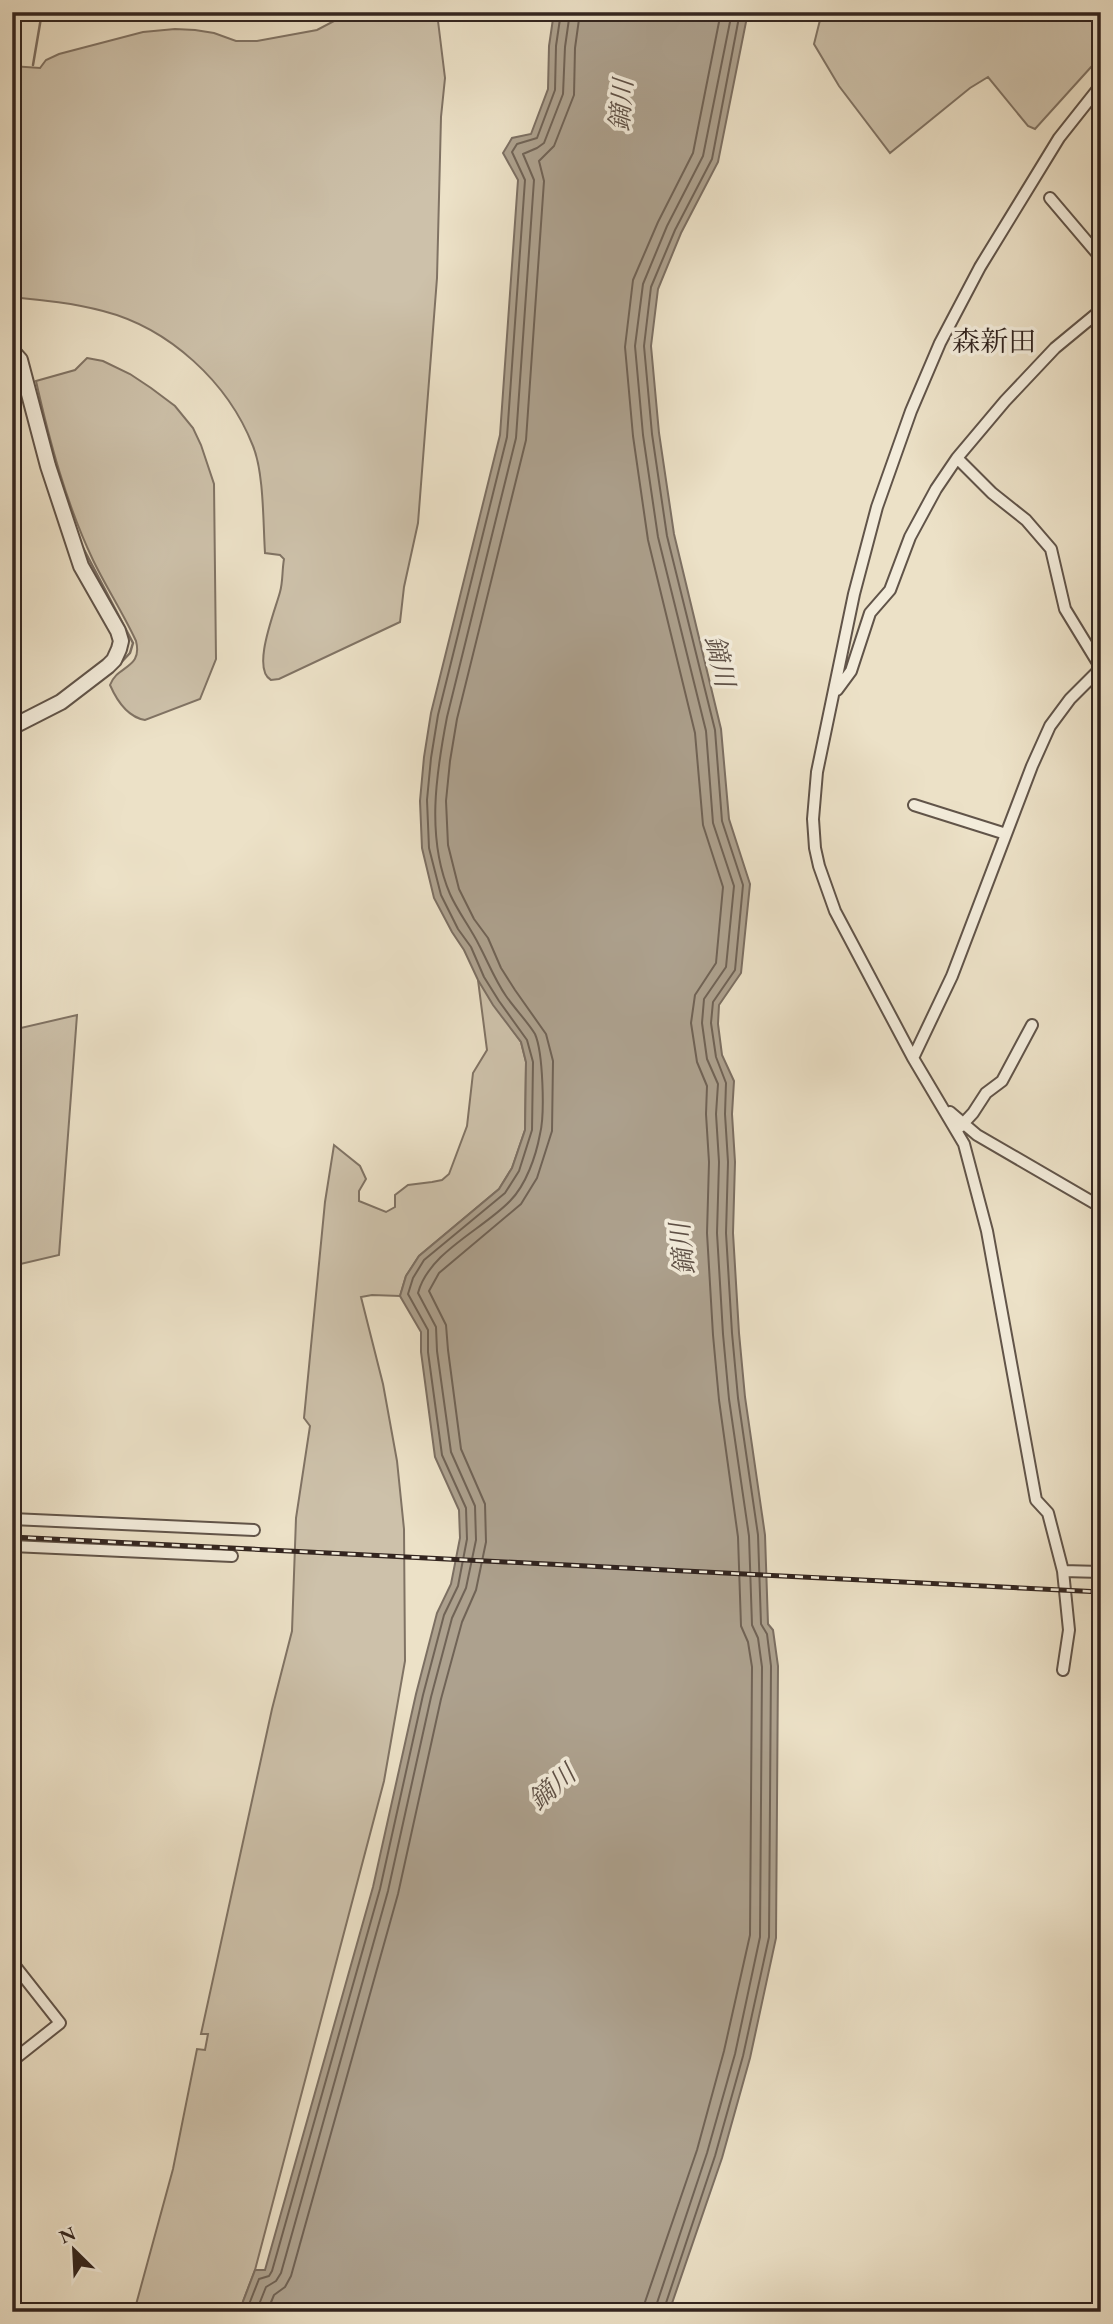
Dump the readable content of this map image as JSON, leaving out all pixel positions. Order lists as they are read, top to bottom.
{
  "districts": ["森新田"],
  "water": ["鏑川"],
  "north": "top left"
}
